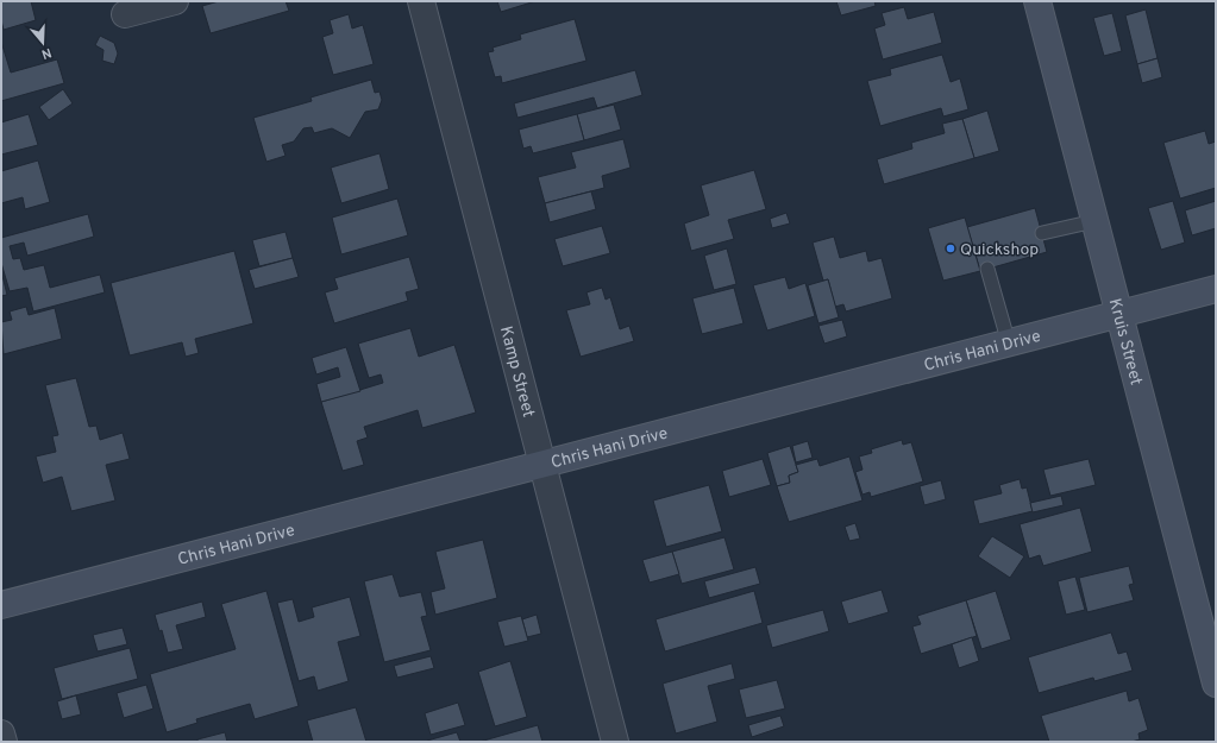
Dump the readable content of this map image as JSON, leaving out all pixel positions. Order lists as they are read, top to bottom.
{
  "streets": {
    "street": ["Kruis Street", "Chris Hani Drive", "Kamp Street"]
  },
  "crossings": [
    ["Kruis Street", "Chris Hani Drive"],
    ["Chris Hani Drive", "Kamp Street"]
  ],
  "places": ["Quickshop"],
  "north": "bottom"
}
